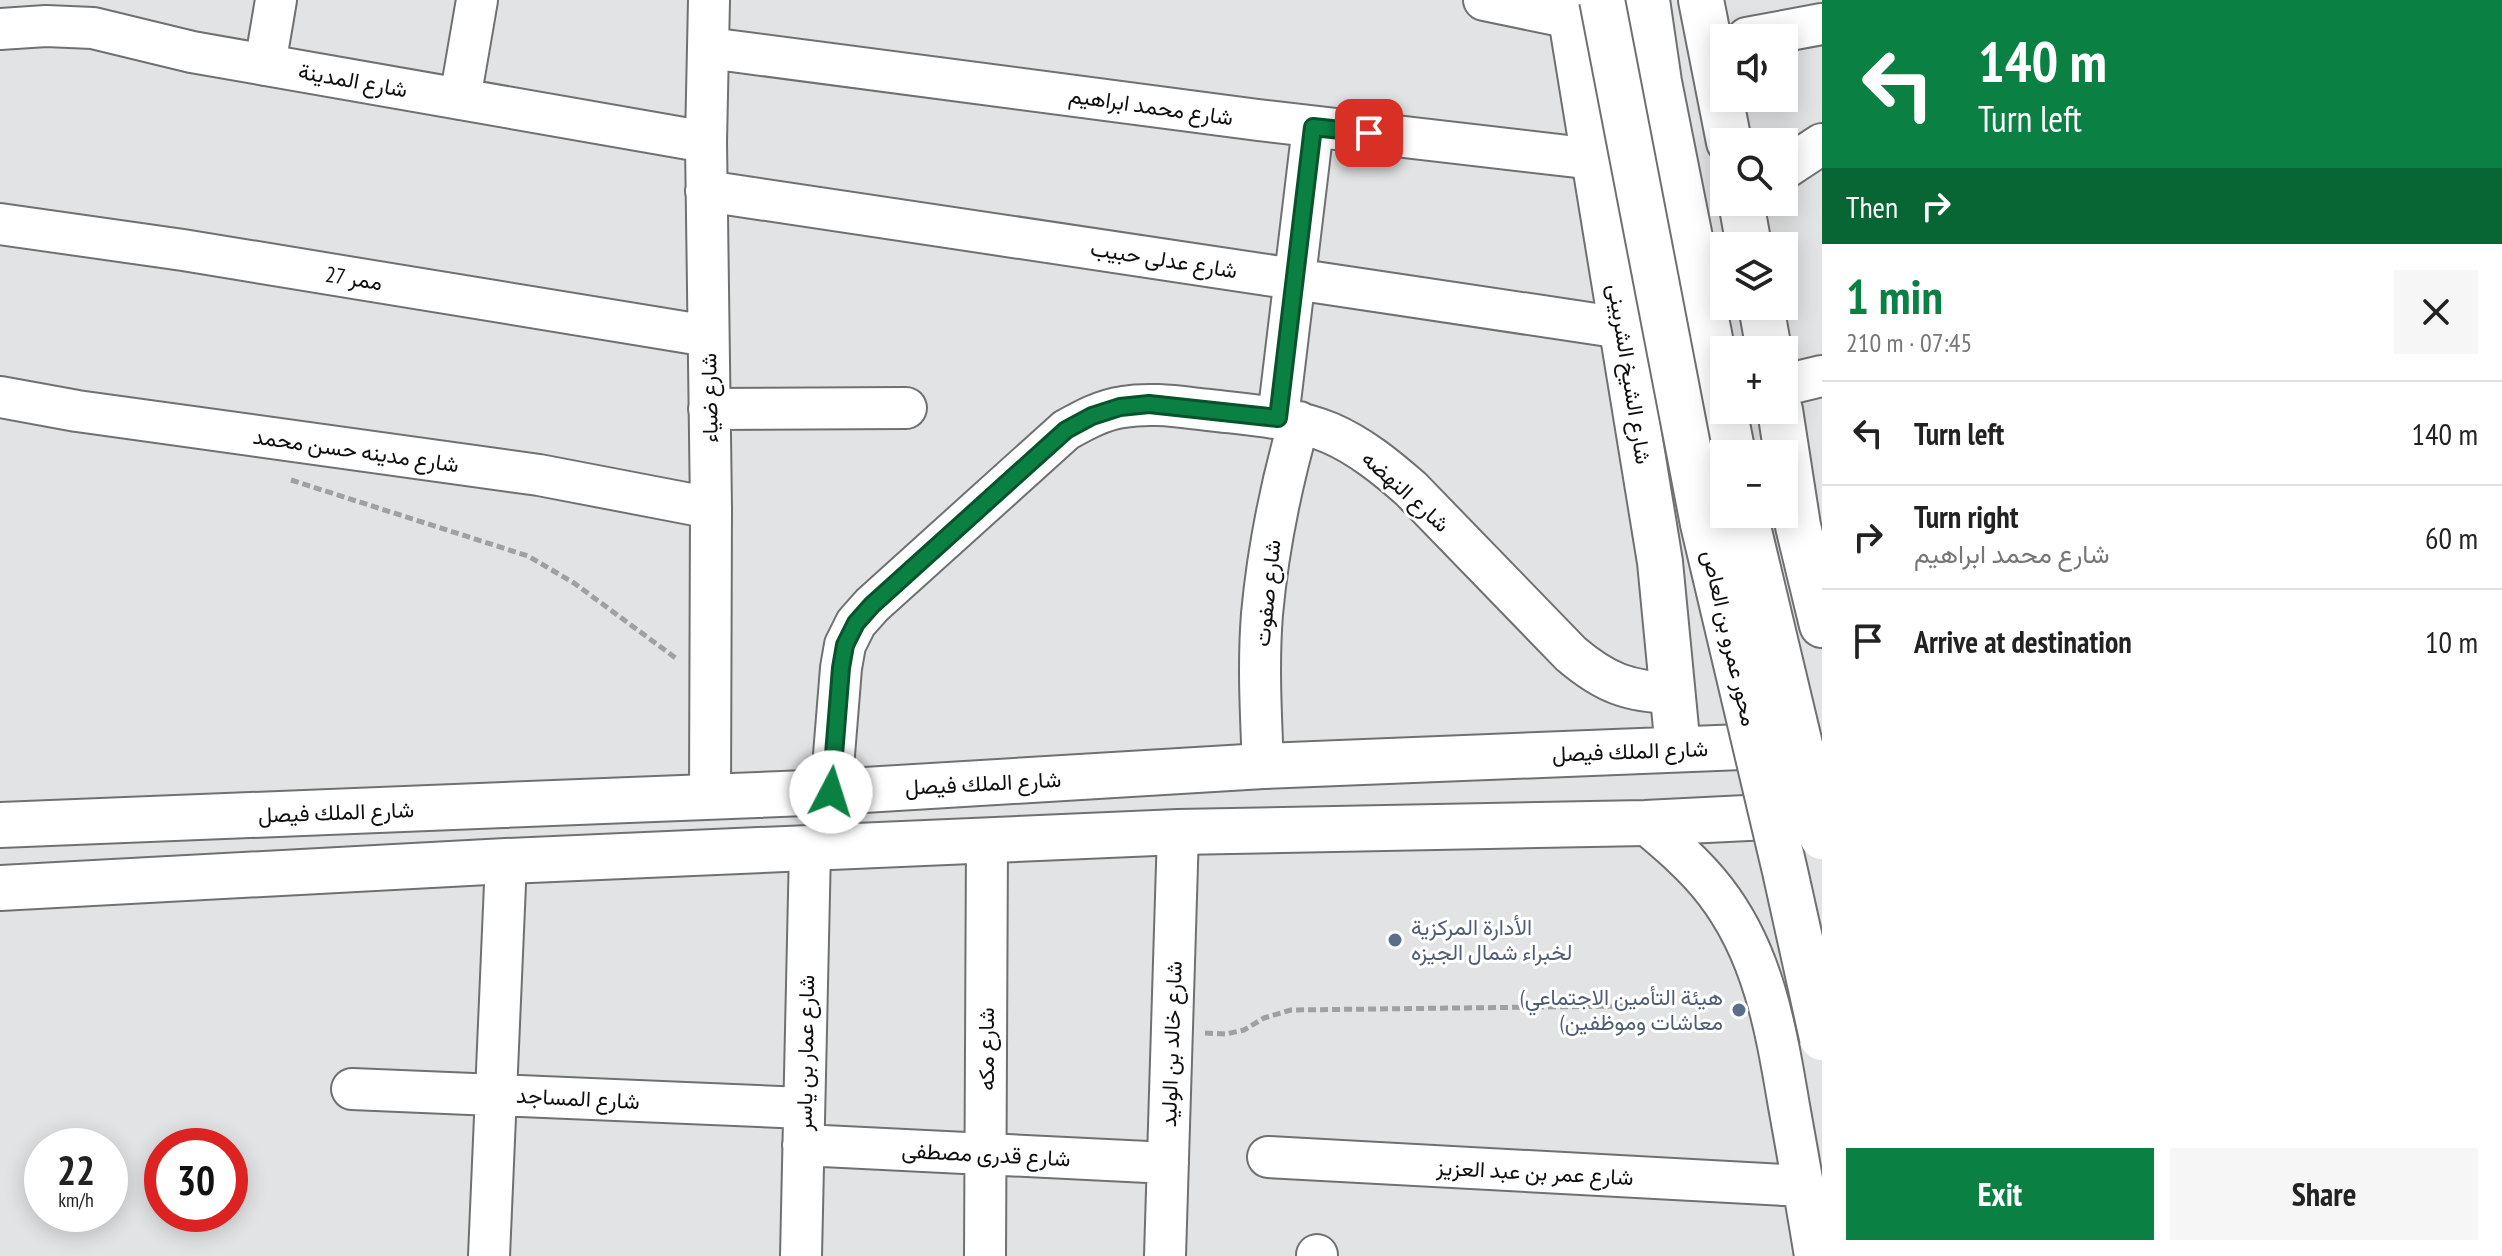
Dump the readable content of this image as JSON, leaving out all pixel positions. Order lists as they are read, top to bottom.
{
  "streets": {
    "main road": ["شارع الشيخ الشربينى", "محور عمرو بن العاص", "شارع الملك فيصل"],
    "street": [
      "شارع المدينة",
      "شارع محمد ابراهيم",
      "شارع عدلى حبيب",
      "ممر 27",
      "شارع ضياء",
      "شارع مدينه حسن محمد",
      "شارع النهضه",
      "شارع صفوت",
      "شارع خالد بن الوليد",
      "شارع مكه",
      "شارع عمار بن ياسر",
      "شارع المساجد",
      "شارع قدرى مصطفى",
      "شارع عمر بن عبد العزيز"
    ]
  },
  "crossings": [
    ["شارع المدينة", "شارع ضياء"],
    ["شارع محمد ابراهيم", "شارع الشيخ الشربينى"],
    ["شارع محمد ابراهيم", "شارع ضياء"],
    ["شارع محمد ابراهيم", "شارع صفوت"],
    ["شارع عدلى حبيب", "شارع الشيخ الشربينى"],
    ["شارع عدلى حبيب", "شارع ضياء"],
    ["شارع عدلى حبيب", "شارع صفوت"],
    ["ممر 27", "شارع ضياء"],
    ["شارع الشيخ الشربينى", "شارع النهضه"],
    ["شارع الشيخ الشربينى", "محور عمرو بن العاص"],
    ["شارع الشيخ الشربينى", "شارع الملك فيصل"],
    ["شارع ضياء", "شارع مدينه حسن محمد"],
    ["شارع ضياء", "شارع الملك فيصل"],
    ["شارع النهضه", "شارع صفوت"],
    ["شارع النهضه", "شارع الملك فيصل"],
    ["شارع صفوت", "شارع الملك فيصل"],
    ["شارع خالد بن الوليد", "شارع قدرى مصطفى"],
    ["شارع مكه", "شارع قدرى مصطفى"],
    ["شارع عمار بن ياسر", "شارع المساجد"],
    ["شارع عمار بن ياسر", "شارع قدرى مصطفى"],
    ["شارع المساجد", "شارع قدرى مصطفى"]
  ],
  "places": ["الأدارة المركزية لخبراء شمال الجيزه", "(هيئة التأمين الاجتماعي (معاشات وموظفين"],
  "page": {
    "turn": ["140 m", "Turn left"],
    "map_buttons": ["+", "−"],
    "then": "Then",
    "heading": ["1 min", "210 m · 07:45"],
    "list": [
      {
        "name": "Turn left",
        "value": "140 m"
      },
      {
        "name": "Turn right",
        "note": "شارع محمد ابراهيم",
        "value": "60 m"
      },
      {
        "name": "Arrive at destination",
        "value": "10 m"
      }
    ],
    "speed": "22 km/h",
    "limit": "30",
    "buttons": ["Exit", "Share"]
  }
}
